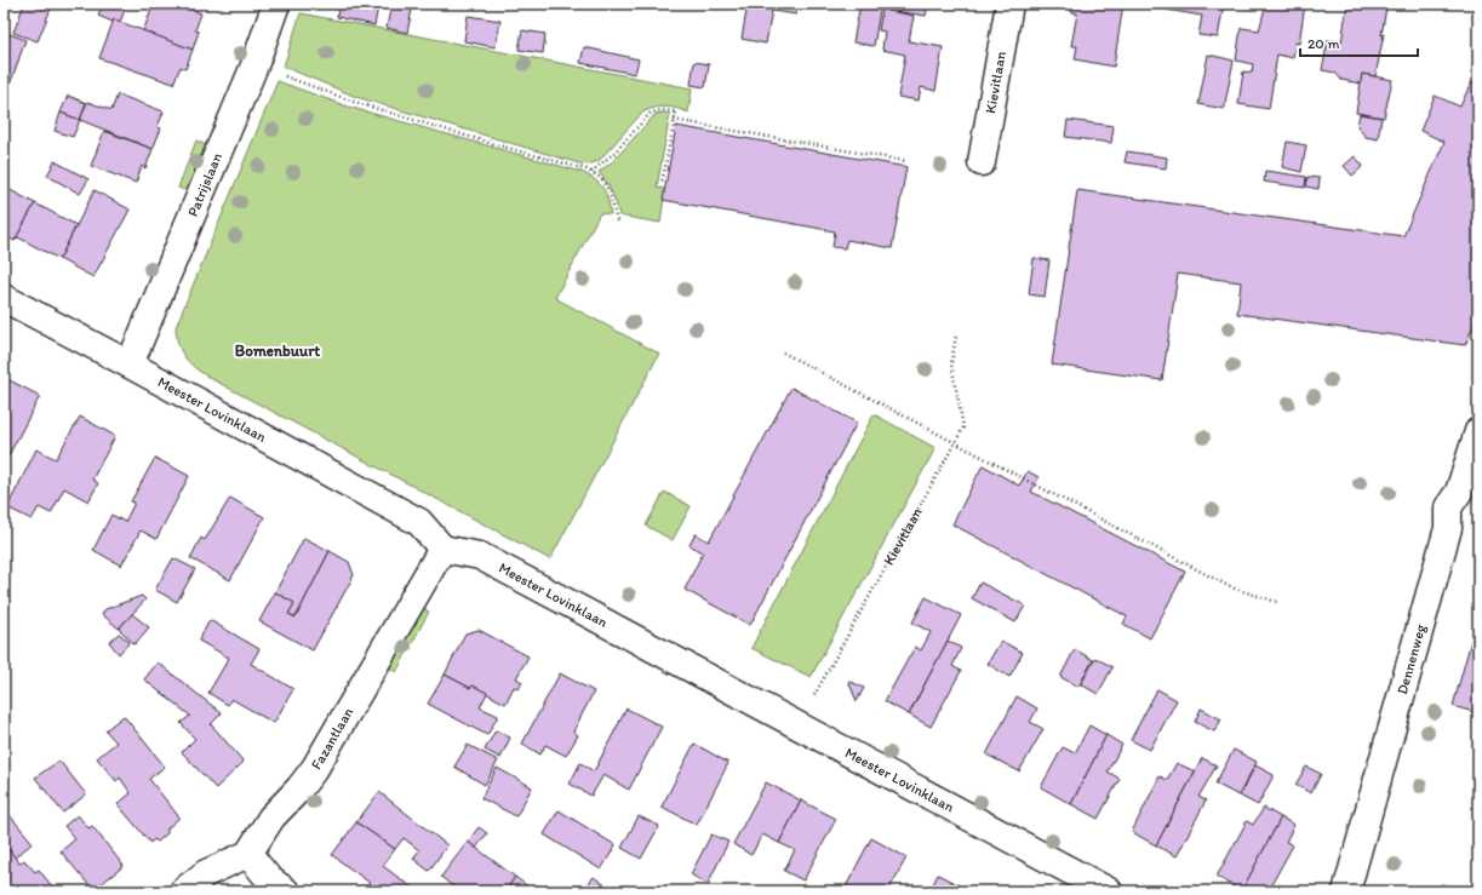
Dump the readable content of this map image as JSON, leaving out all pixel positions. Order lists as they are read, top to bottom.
{
  "streets": {
    "street": [
      "Kievitlaan",
      "Patrijslaan",
      "Meester Lovinklaan",
      "Dennenweg",
      "Fazantlaan"
    ]
  },
  "crossings": [
    ["Kievitlaan", "Meester Lovinklaan"],
    ["Patrijslaan", "Meester Lovinklaan"],
    ["Meester Lovinklaan", "Fazantlaan"]
  ],
  "districts": ["Bomenbuurt"],
  "scale_bar": "20 m"
}
